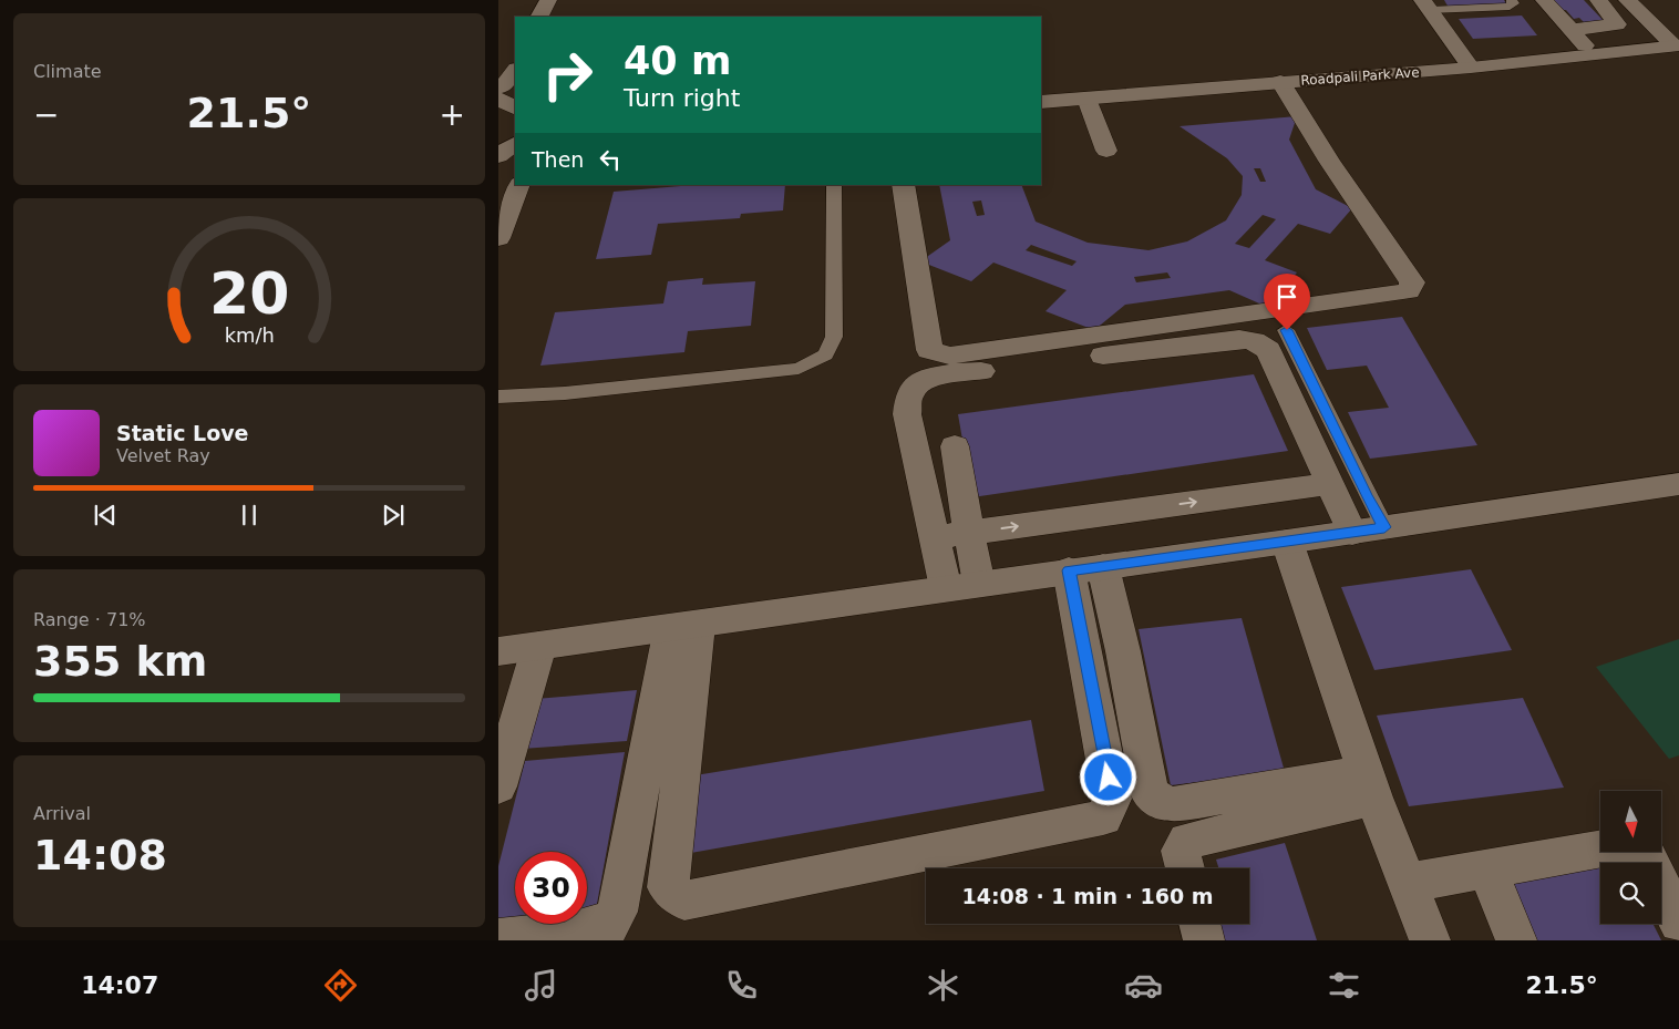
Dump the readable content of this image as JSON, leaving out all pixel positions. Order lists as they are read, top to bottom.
{
  "streets": {
    "street": ["Roadpali Park Ave"]
  },
  "north": "bottom",
  "page": {
    "tile": [
      "Climate",
      ["Range · 71%", "355 km"],
      ["Arrival", "14:08"]
    ],
    "turn": ["40 m", "Turn right"],
    "heat": ["−", "21.5°", "+"],
    "then": "Then",
    "song": ["Static Love", "Velvet Ray"],
    "limit": "30",
    "trip": "14:08 · 1 min · 160 m",
    "tabs": ["14:07", "21.5°"],
    "gauge": ["20", "km/h"]
  }
}
